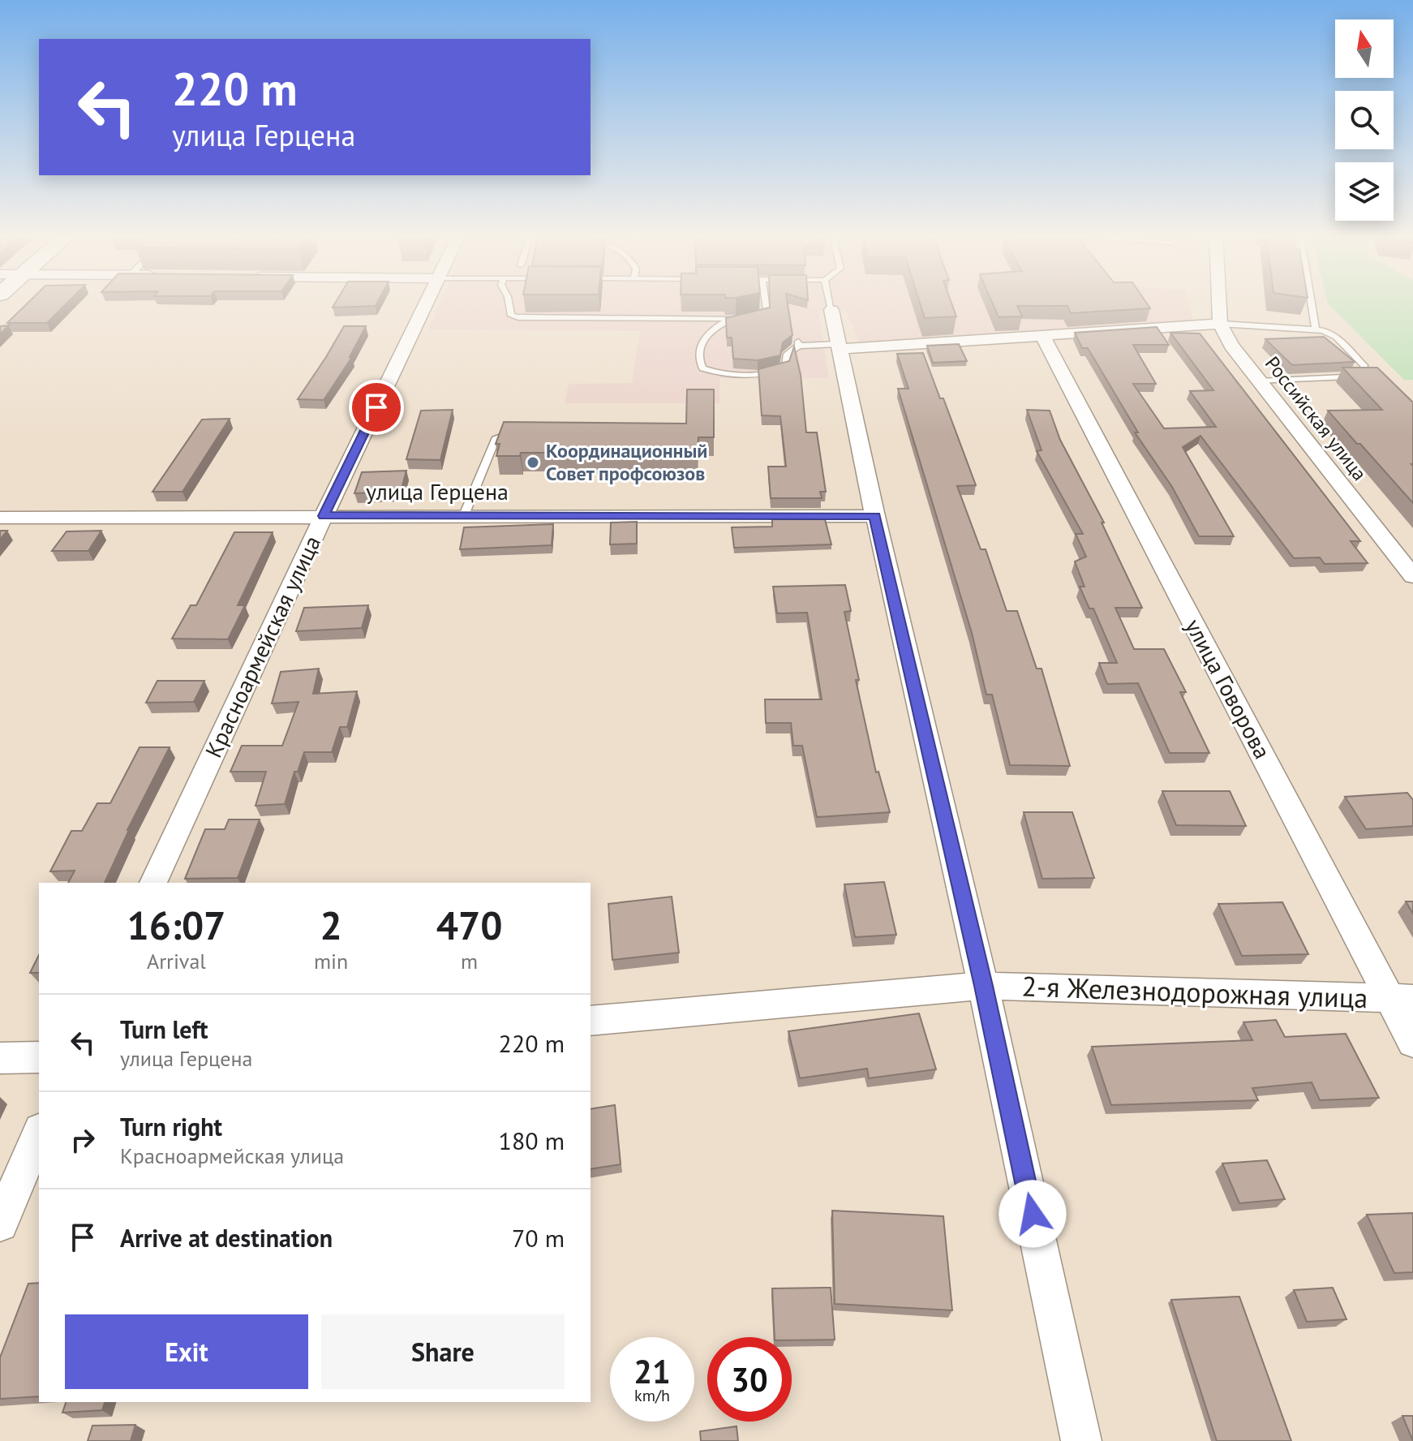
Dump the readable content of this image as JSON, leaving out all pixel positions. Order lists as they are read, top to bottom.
{
  "streets": {
    "street": [
      "Российская улица",
      "улица Герцена",
      "Красноармейская улица",
      "улица Говорова",
      "2-я Железнодорожная улица"
    ]
  },
  "crossings": [
    ["улица Герцена", "Красноармейская улица"],
    ["улица Говорова", "2-я Железнодорожная улица"]
  ],
  "places": ["Координационный Совет профсоюзов"],
  "north": "top",
  "page": {
    "turn": ["220 m", "улица Герцена"],
    "eta": [
      "16:07",
      "Arrival",
      "2",
      "min",
      "470",
      "m"
    ],
    "list": [
      {
        "name": "Turn left",
        "note": "улица Герцена",
        "value": "220 m"
      },
      {
        "name": "Turn right",
        "note": "Красноармейская улица",
        "value": "180 m"
      },
      {
        "name": "Arrive at destination",
        "value": "70 m"
      }
    ],
    "buttons": ["Exit", "Share"],
    "speed": "21 km/h",
    "limit": "30"
  }
}
